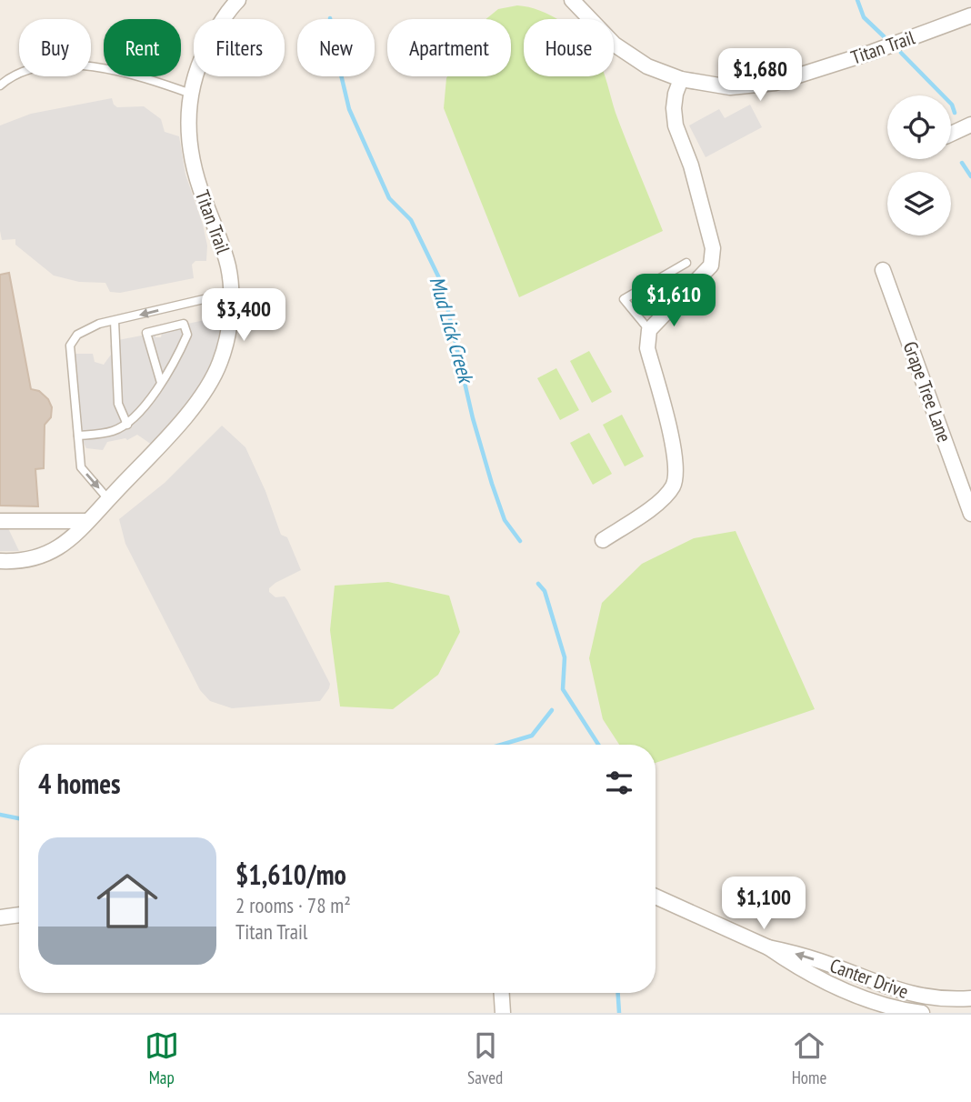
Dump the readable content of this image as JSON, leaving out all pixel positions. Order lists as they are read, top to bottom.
{
  "streets": {
    "street": ["Titan Trail", "Grape Tree Lane", "Canter Drive"]
  },
  "water": ["Mud Lick Creek"],
  "page": {
    "chip": [
      "Buy",
      "Rent",
      "Filters",
      "New",
      "Apartment",
      "House"
    ],
    "price": [
      "$1,680",
      "$1,610",
      "$3,400",
      "$1,100"
    ],
    "heading": "4 homes",
    "list": [
      {
        "name": "$1,610/mo",
        "note": "2 rooms · 78 m² · Titan Trail"
      }
    ],
    "tabs": ["Map", "Saved", "Home"]
  }
}
